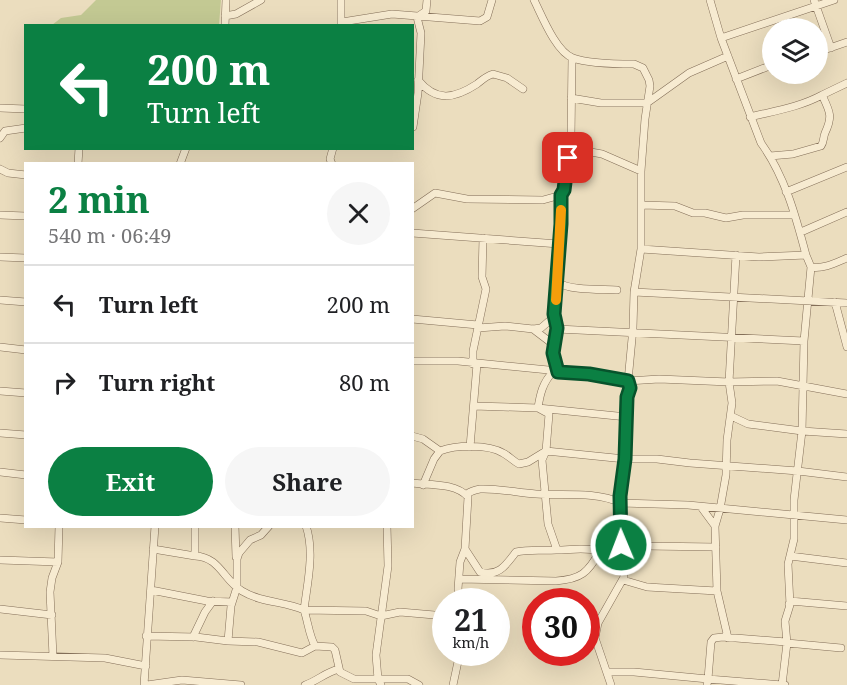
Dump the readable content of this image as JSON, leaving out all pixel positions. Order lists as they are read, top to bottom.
{
  "page": {
    "turn": ["200 m", "Turn left"],
    "heading": ["2 min", "540 m · 06:49"],
    "list": [
      {
        "name": "Turn left",
        "value": "200 m"
      },
      {
        "name": "Turn right",
        "value": "80 m"
      }
    ],
    "buttons": ["Exit", "Share"],
    "speed": "21 km/h",
    "limit": "30"
  }
}
